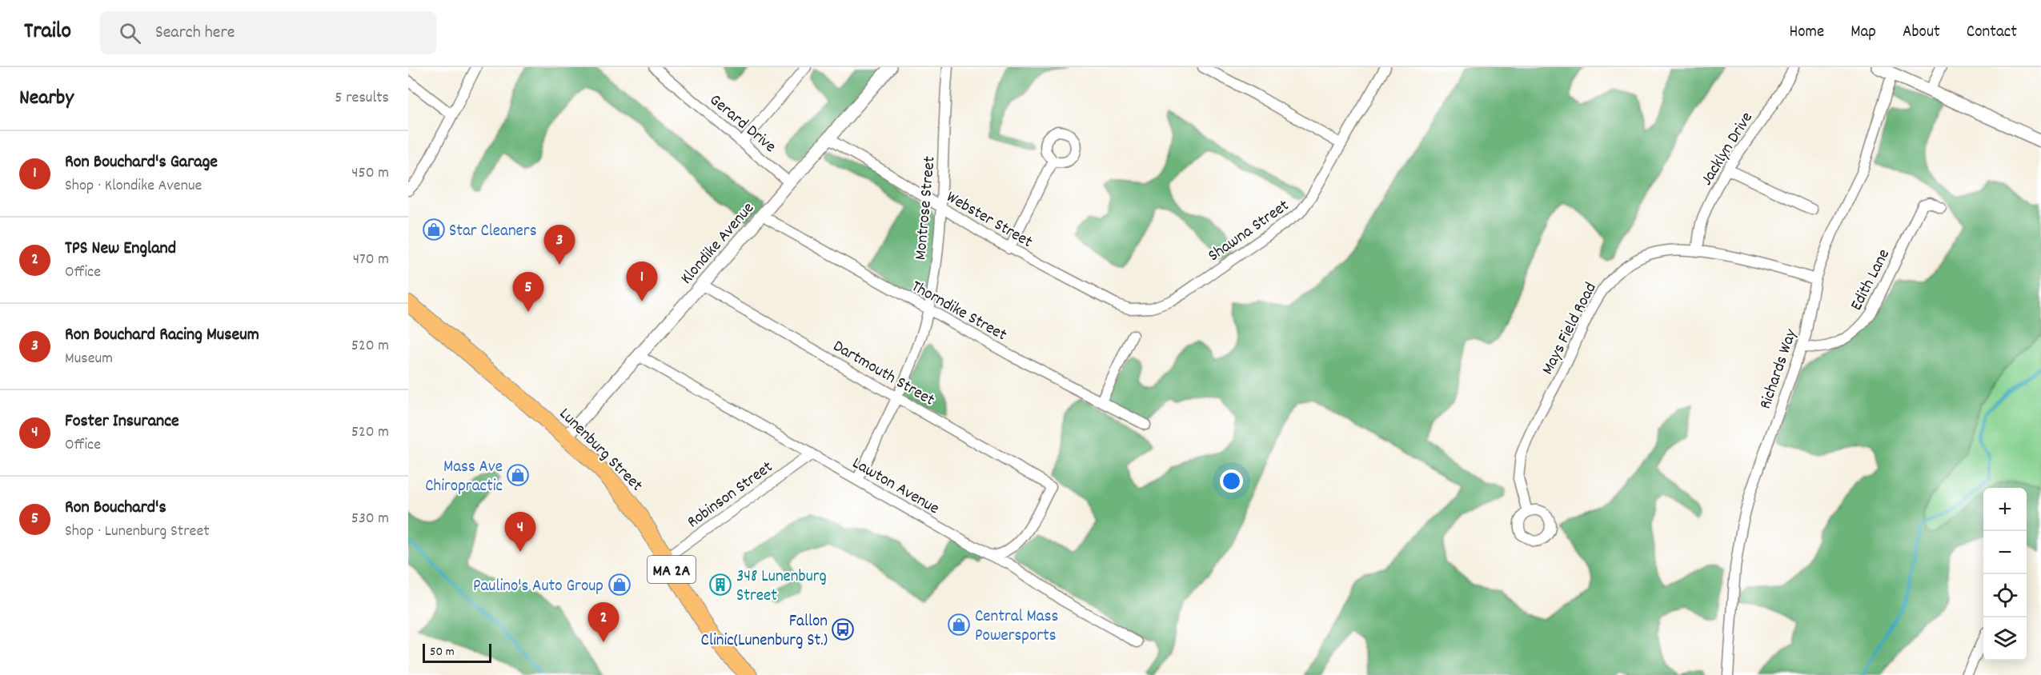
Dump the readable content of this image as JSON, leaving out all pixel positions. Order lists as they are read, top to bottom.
{
  "streets": {
    "main road": ["Lunenburg Street", "MA 2A"],
    "street": [
      "Gerard Drive",
      "Jacklyn Drive",
      "Montrose Street",
      "Webster Street",
      "Shawna Street",
      "Klondike Avenue",
      "Edith Lane",
      "Thorndike Street",
      "Mays Field Road",
      "Richards Way",
      "Dartmouth Street",
      "Lawton Avenue",
      "Robinson Street"
    ]
  },
  "crossings": [
    ["Gerard Drive", "Klondike Avenue"],
    ["Jacklyn Drive", "Mays Field Road"],
    ["Montrose Street", "Webster Street"],
    ["Montrose Street", "Thorndike Street"],
    ["Montrose Street", "Dartmouth Street"],
    ["Montrose Street", "Lawton Avenue"],
    ["Webster Street", "Shawna Street"],
    ["Webster Street", "Klondike Avenue"],
    ["Klondike Avenue", "Thorndike Street"],
    ["Klondike Avenue", "Dartmouth Street"],
    ["Klondike Avenue", "Lunenburg Street"],
    ["Klondike Avenue", "Lawton Avenue"],
    ["Edith Lane", "Richards Way"],
    ["Mays Field Road", "Richards Way"],
    ["Dartmouth Street", "Lawton Avenue"],
    ["Lunenburg Street", "Robinson Street"],
    ["Lawton Avenue", "Robinson Street"]
  ],
  "places": {
    "shop": [
      "Star Cleaners",
      "Mass Ave Chiropractic",
      "Paulino's Auto Group",
      "Central Mass Powersports"
    ],
    "building": ["348 Lunenburg Street"],
    "bus stop": ["Fallon Clinic(Lunenburg St.)"]
  },
  "scale_bar": "50 m",
  "page": {
    "header": "Trailo",
    "search": "Search here",
    "nav": [
      "Home",
      "Map",
      "About",
      "Contact"
    ],
    "heading": ["Nearby", "5 results"],
    "list": [
      {
        "mark": "1",
        "name": "Ron Bouchard's Garage",
        "note": "Shop · Klondike Avenue",
        "value": "450 m"
      },
      {
        "mark": "2",
        "name": "TPS New England",
        "note": "Office",
        "value": "470 m"
      },
      {
        "mark": "3",
        "name": "Ron Bouchard Racing Museum",
        "note": "Museum",
        "value": "520 m"
      },
      {
        "mark": "4",
        "name": "Foster Insurance",
        "note": "Office",
        "value": "520 m"
      },
      {
        "mark": "5",
        "name": "Ron Bouchard's",
        "note": "Shop · Lunenburg Street",
        "value": "530 m"
      }
    ],
    "pins": [
      "3",
      "1",
      "5",
      "4",
      "2"
    ],
    "map_buttons": ["+", "−"],
    "scale": "50 m"
  }
}
